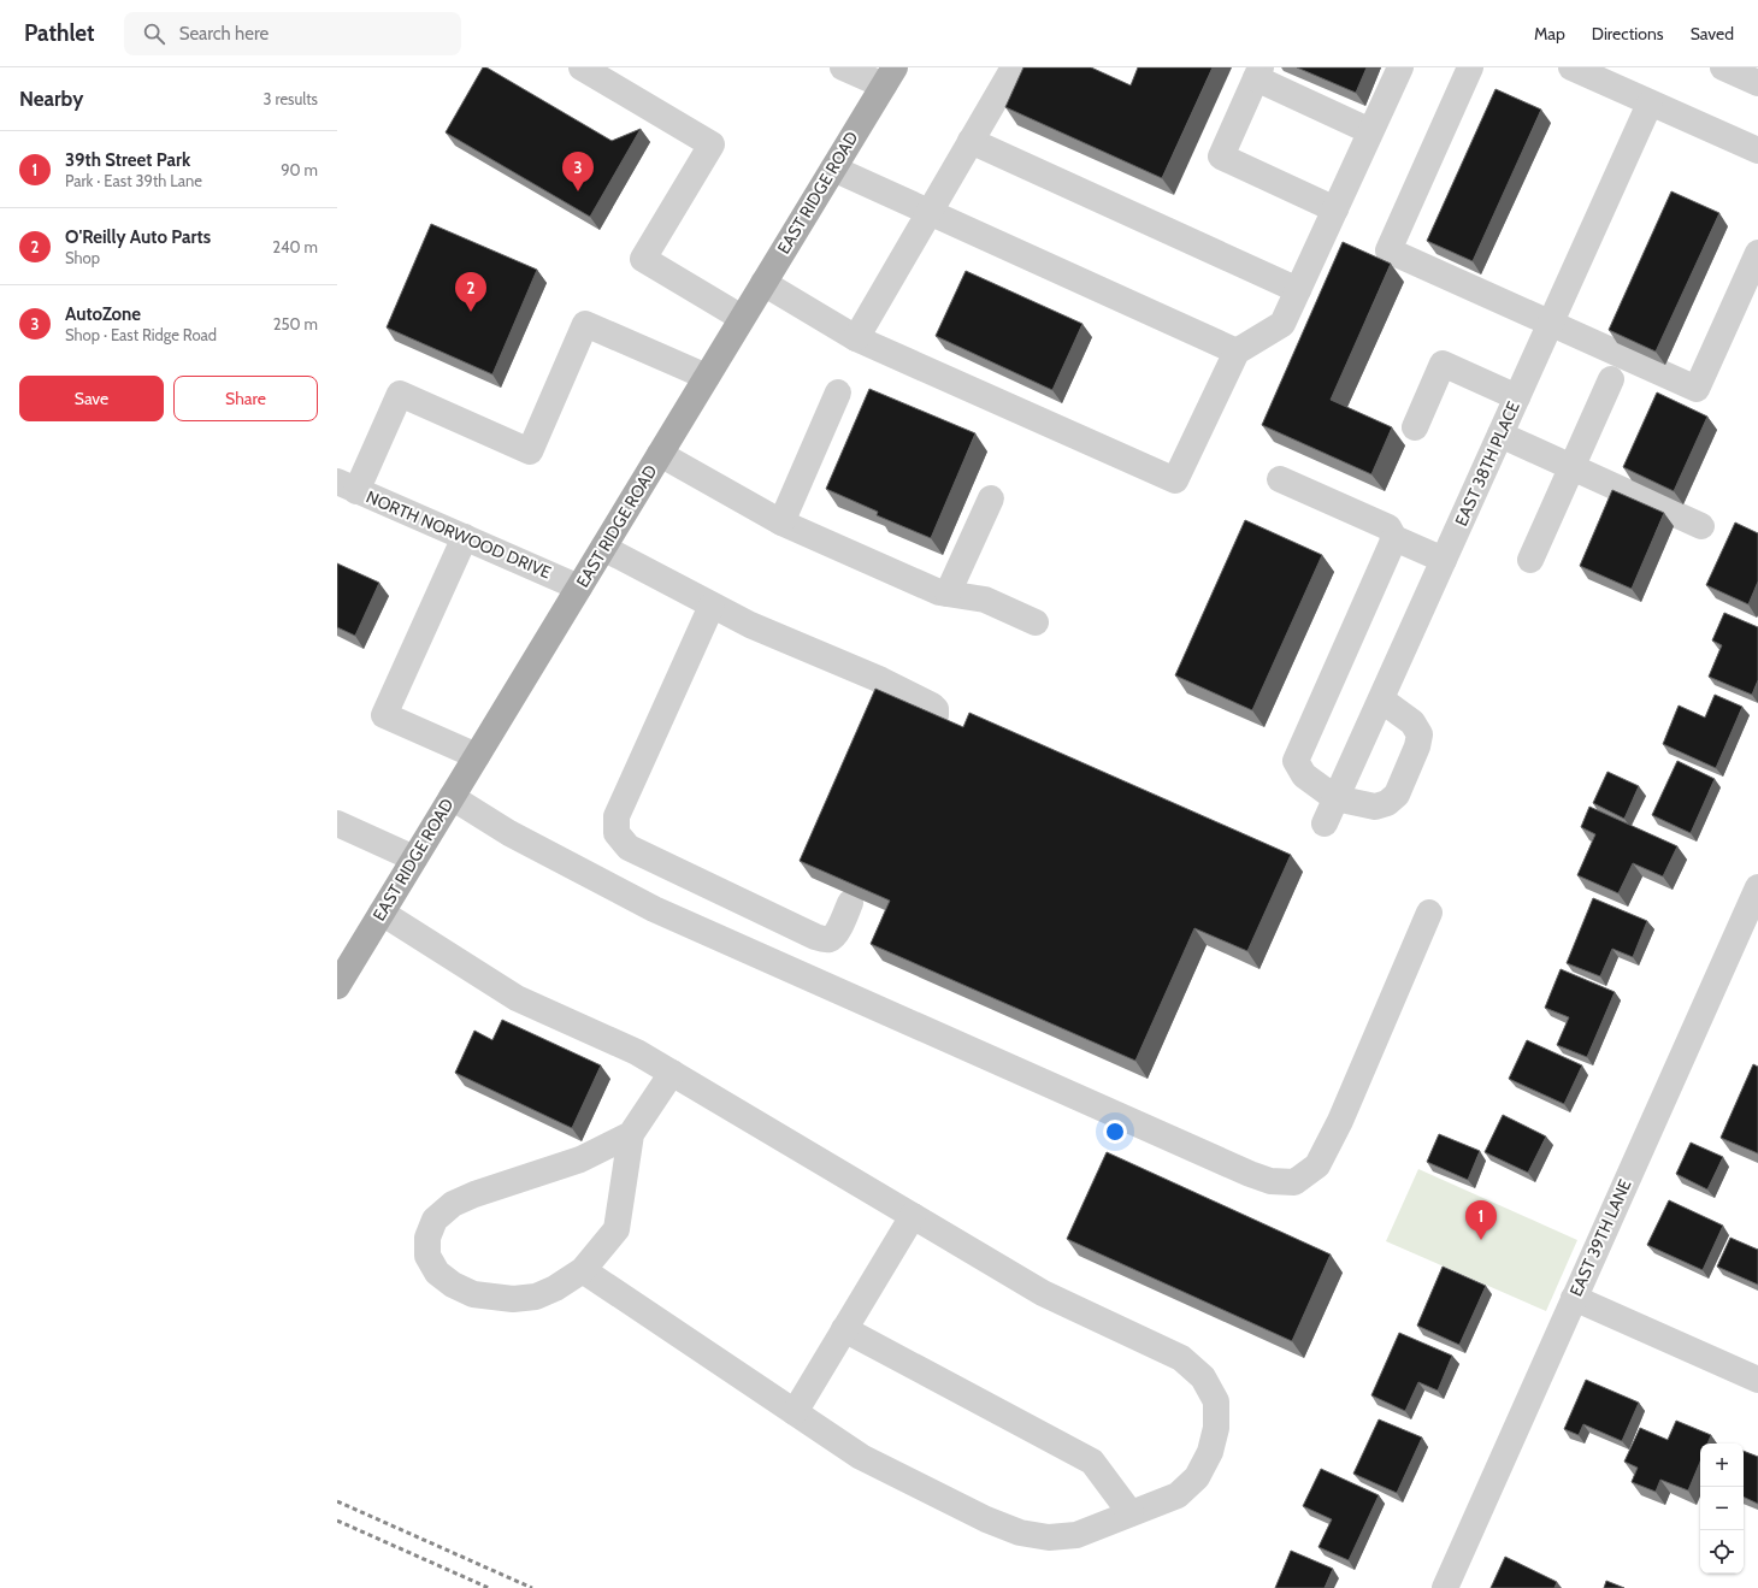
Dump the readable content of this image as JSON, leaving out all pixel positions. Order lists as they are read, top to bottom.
{
  "streets": {
    "main road": ["EAST RIDGE ROAD"],
    "street": ["EAST 38TH PLACE", "NORTH NORWOOD DRIVE", "EAST 39TH LANE"]
  },
  "crossings": [
    ["EAST RIDGE ROAD", "NORTH NORWOOD DRIVE"]
  ],
  "page": {
    "header": "Pathlet",
    "search": "Search here",
    "nav": ["Map", "Directions", "Saved"],
    "heading": ["Nearby", "3 results"],
    "list": [
      {
        "mark": "1",
        "name": "39th Street Park",
        "note": "Park · East 39th Lane",
        "value": "90 m"
      },
      {
        "mark": "2",
        "name": "O'Reilly Auto Parts",
        "note": "Shop",
        "value": "240 m"
      },
      {
        "mark": "3",
        "name": "AutoZone",
        "note": "Shop · East Ridge Road",
        "value": "250 m"
      }
    ],
    "pins": ["3", "2", "1"],
    "buttons": ["Save", "Share"],
    "map_buttons": ["+", "−"]
  }
}
